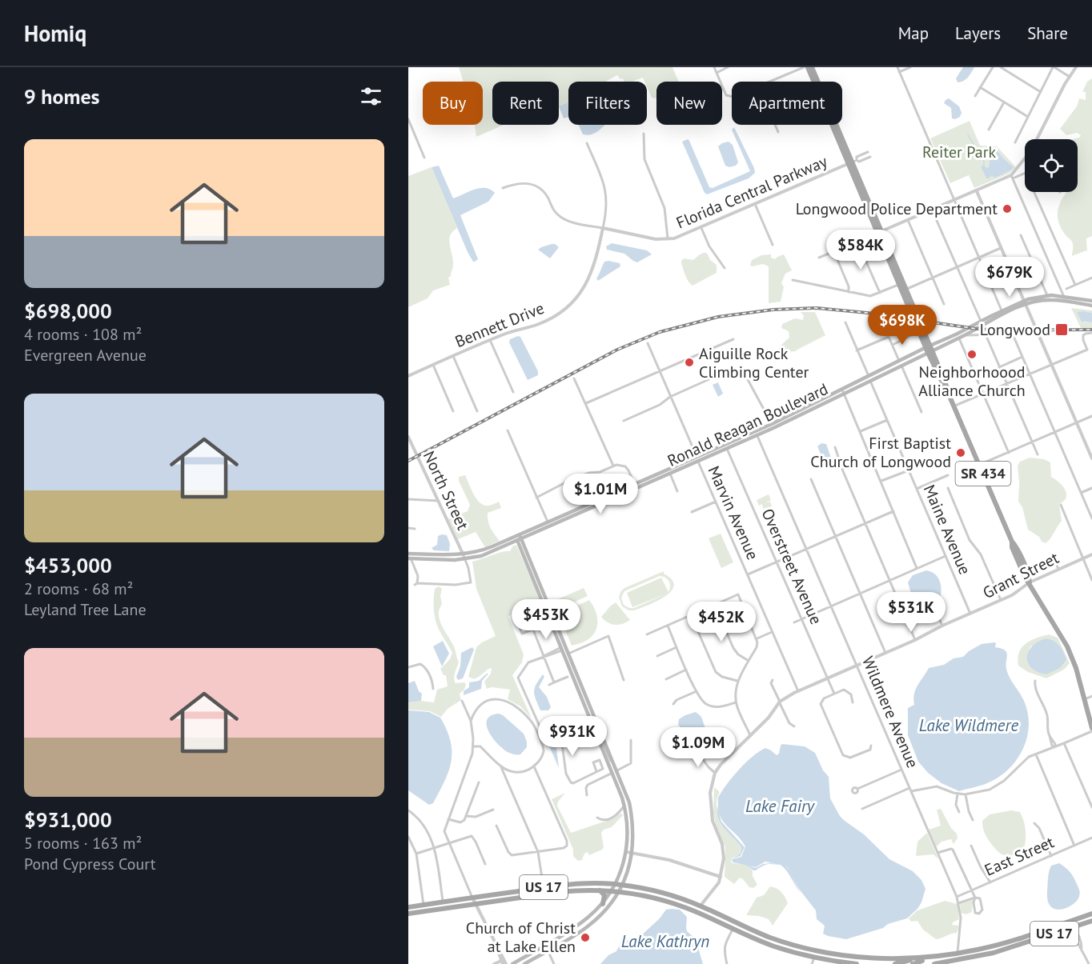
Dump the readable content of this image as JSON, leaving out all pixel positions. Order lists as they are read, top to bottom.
{
  "streets": {
    "main road": ["Ronald Reagan Boulevard", "SR 434", "US 17"],
    "street": [
      "Florida Central Parkway",
      "Bennett Drive",
      "North Street",
      "Marvin Avenue",
      "Maine Avenue",
      "Overstreet Avenue",
      "Grant Street",
      "Wildmere Avenue",
      "East Street"
    ]
  },
  "crossings": [
    ["Florida Central Parkway", "Bennett Drive"],
    ["Florida Central Parkway", "SR 434"],
    ["Ronald Reagan Boulevard", "SR 434"],
    ["Ronald Reagan Boulevard", "North Street"],
    ["Ronald Reagan Boulevard", "Marvin Avenue"],
    ["Ronald Reagan Boulevard", "Maine Avenue"],
    ["Ronald Reagan Boulevard", "Overstreet Avenue"],
    ["Ronald Reagan Boulevard", "Wildmere Avenue"],
    ["SR 434", "Grant Street"],
    ["Marvin Avenue", "Grant Street"],
    ["Maine Avenue", "Grant Street"],
    ["Overstreet Avenue", "Grant Street"],
    ["Grant Street", "Wildmere Avenue"],
    ["Wildmere Avenue", "East Street"],
    ["Wildmere Avenue", "US 17"]
  ],
  "water": ["Lake Wildmere", "Lake Fairy", "Lake Kathryn"],
  "parks": ["Reiter Park"],
  "places": {
    "other": [
      "Longwood Police Department",
      "Neighborhoood Alliance Church",
      "Aiguille Rock Climbing Center",
      "First Baptist Church of Longwood",
      "Church of Christ at Lake Ellen"
    ],
    "transit": ["Longwood"]
  },
  "page": {
    "header": "Homiq",
    "nav": ["Map", "Layers", "Share"],
    "heading": "9 homes",
    "chip": [
      "Buy",
      "Rent",
      "Filters",
      "New",
      "Apartment"
    ],
    "list": [
      {
        "name": "$698,000",
        "note": "4 rooms · 108 m² · Evergreen Avenue"
      },
      {
        "name": "$453,000",
        "note": "2 rooms · 68 m² · Leyland Tree Lane"
      },
      {
        "name": "$931,000",
        "note": "5 rooms · 163 m² · Pond Cypress Court"
      }
    ],
    "price": [
      "$584K",
      "$679K",
      "$698K",
      "$1.01M",
      "$531K",
      "$453K",
      "$452K",
      "$931K",
      "$1.09M"
    ]
  }
}
